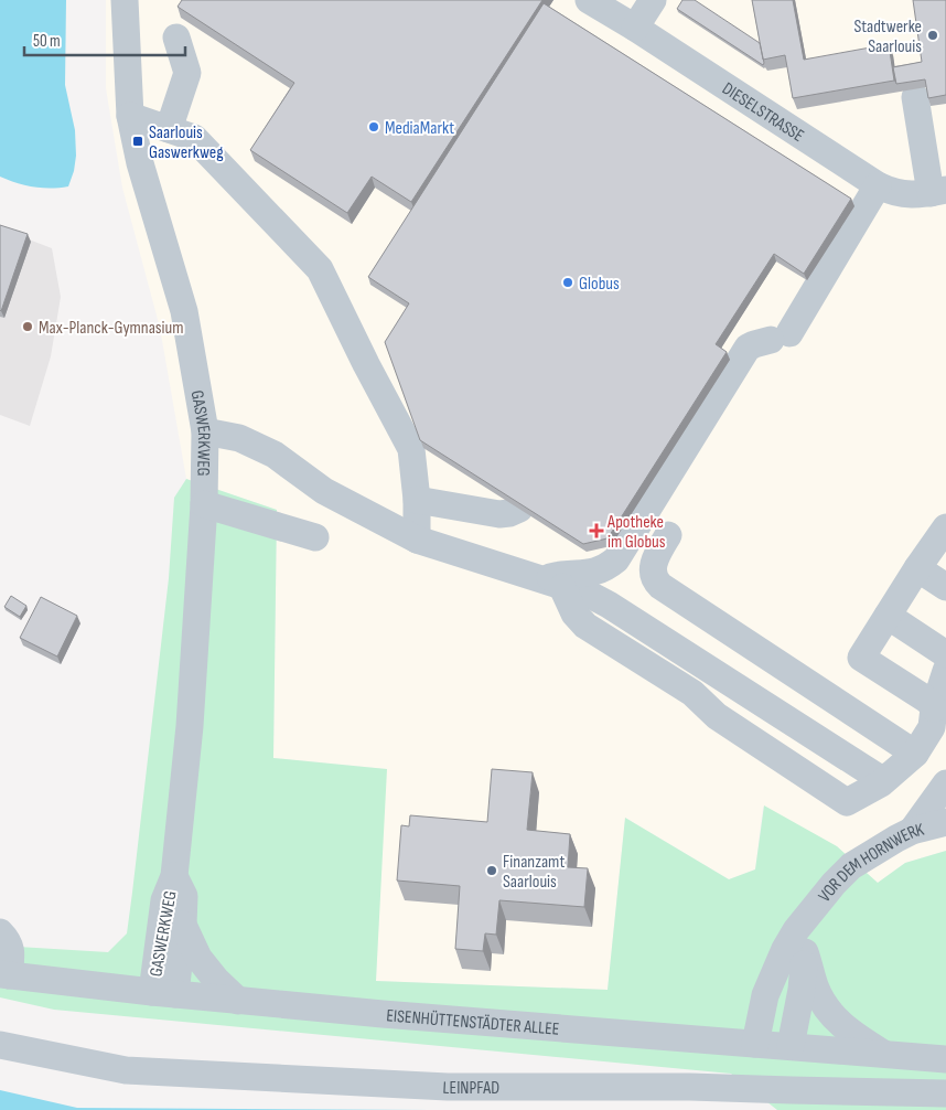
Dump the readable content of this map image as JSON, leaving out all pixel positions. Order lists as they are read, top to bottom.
{
  "streets": {
    "street": [
      "DIESELSTRASSE",
      "GASWERKWEG",
      "VOR DEM HORNWERK",
      "EISENHÜTTENSTÄDTER ALLEE",
      "LEINPFAD"
    ]
  },
  "crossings": [
    ["GASWERKWEG", "EISENHÜTTENSTÄDTER ALLEE"],
    ["VOR DEM HORNWERK", "EISENHÜTTENSTÄDTER ALLEE"]
  ],
  "places": {
    "other": [
      "Stadtwerke Saarlouis",
      "MediaMarkt",
      "Globus",
      "Max-Planck-Gymnasium",
      "Finanzamt Saarlouis"
    ],
    "transit": ["Saarlouis Gaswerkweg"],
    "health": ["Apotheke im Globus"]
  },
  "scale_bar": "50 m"
}
